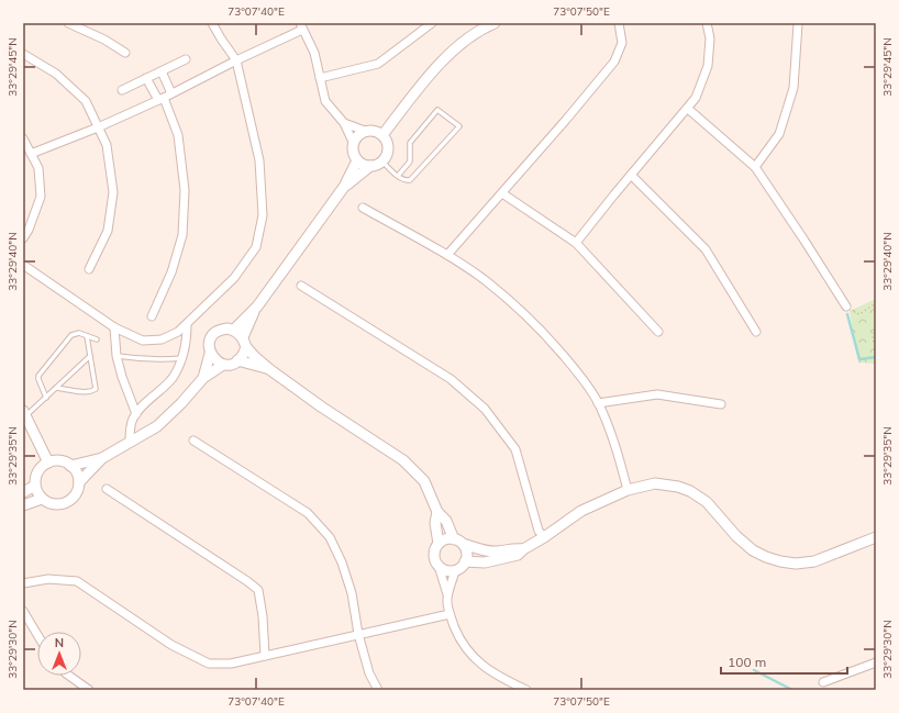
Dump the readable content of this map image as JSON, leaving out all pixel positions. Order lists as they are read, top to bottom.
{
  "scale_bar": "100 m",
  "north": "top",
  "coordinates": [
    "73°07'40\"E",
    "73°07'50\"E",
    "33°29'45\"N",
    "33°29'40\"N",
    "33°29'35\"N",
    "33°29'30\"N"
  ]
}
